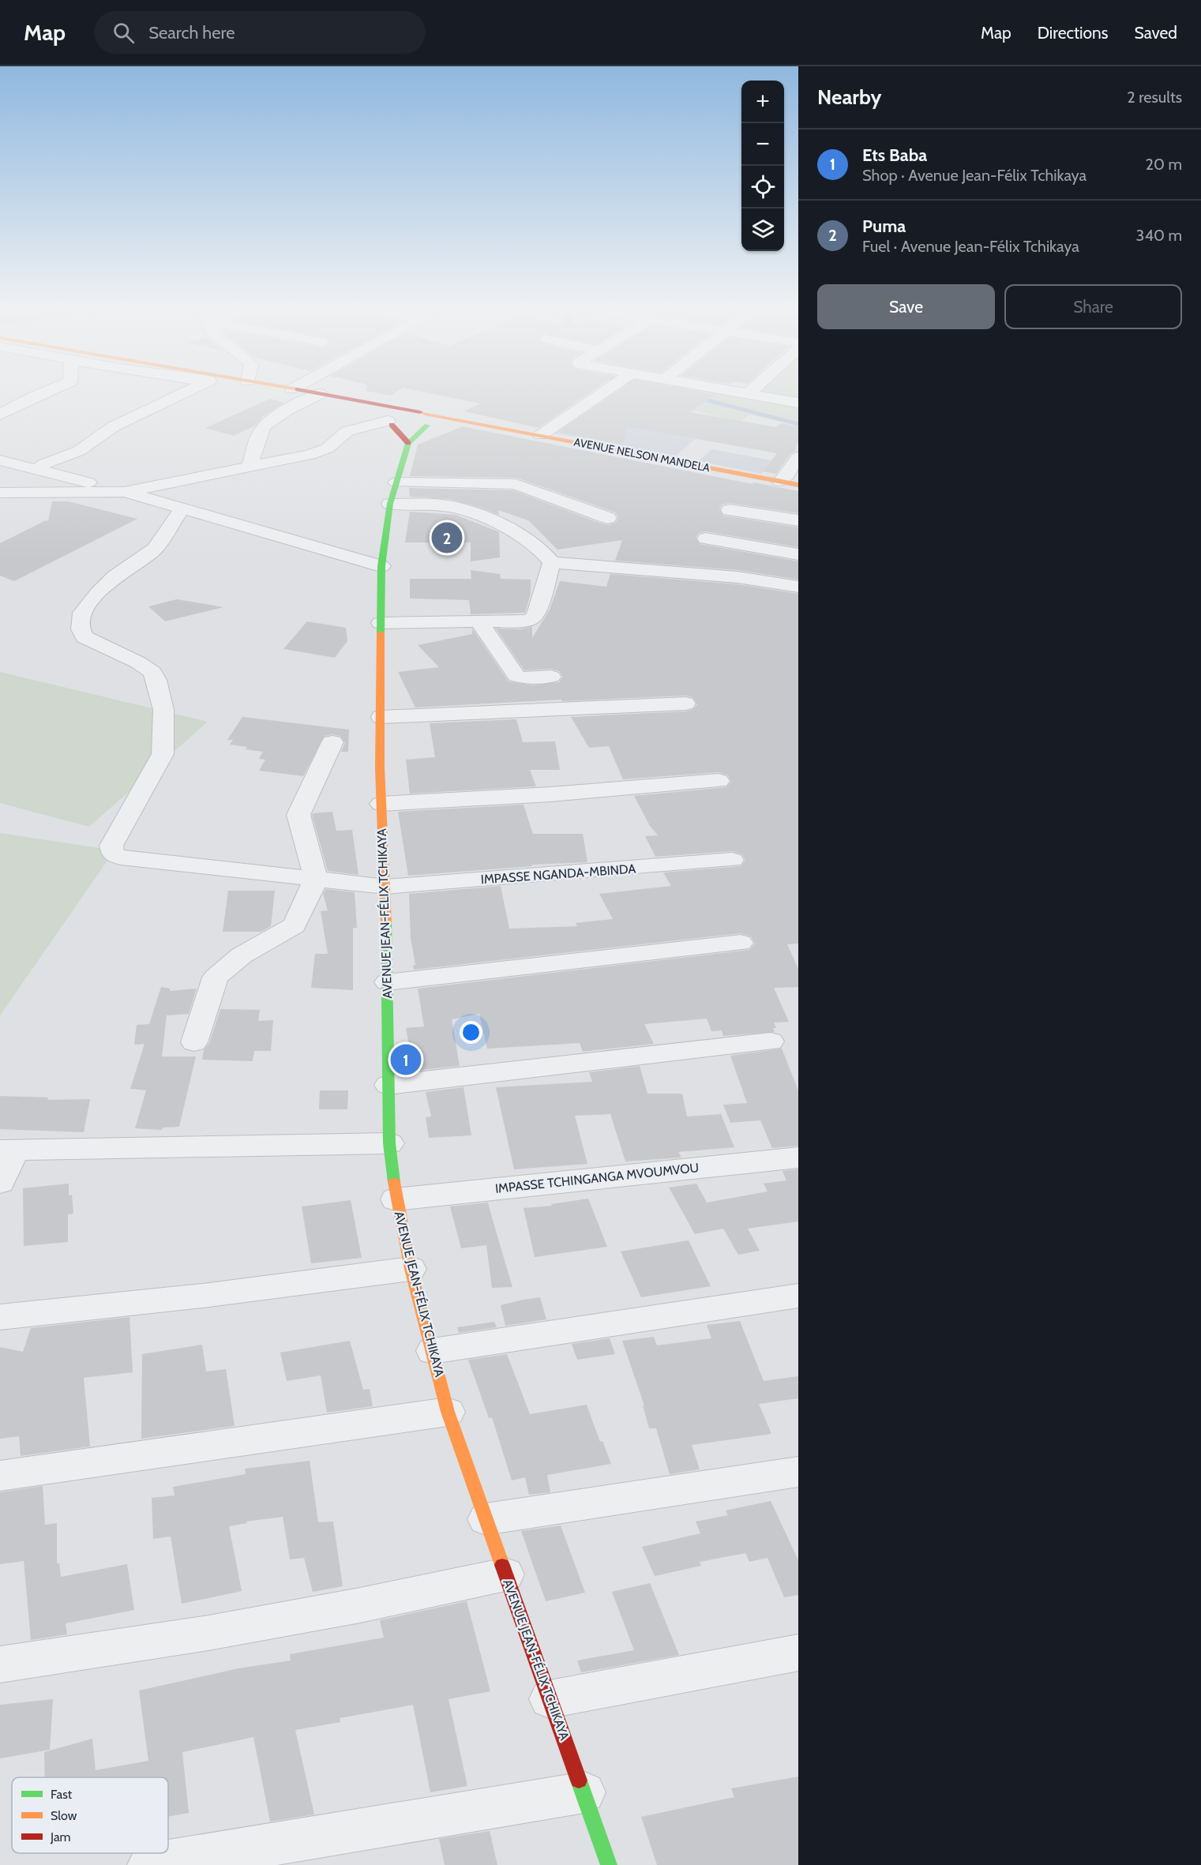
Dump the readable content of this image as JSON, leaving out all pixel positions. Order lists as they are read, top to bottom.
{
  "streets": {
    "street": [
      "AVENUE NELSON MANDELA",
      "IMPASSE NGANDA-MBINDA",
      "AVENUE JEAN-FÉLIX TCHIKAYA",
      "IMPASSE TCHINGANGA MVOUMVOU"
    ]
  },
  "crossings": [
    ["IMPASSE NGANDA-MBINDA", "AVENUE JEAN-FÉLIX TCHIKAYA"],
    ["AVENUE JEAN-FÉLIX TCHIKAYA", "IMPASSE TCHINGANGA MVOUMVOU"]
  ],
  "legend": ["Fast", "Slow", "Jam"],
  "page": {
    "header": "Map",
    "search": "Search here",
    "nav": ["Map", "Directions", "Saved"],
    "heading": ["Nearby", "2 results"],
    "map_buttons": ["+", "−"],
    "list": [
      {
        "mark": "1",
        "name": "Ets Baba",
        "note": "Shop · Avenue Jean-Félix Tchikaya",
        "value": "20 m"
      },
      {
        "mark": "2",
        "name": "Puma",
        "note": "Fuel · Avenue Jean-Félix Tchikaya",
        "value": "340 m"
      }
    ],
    "buttons": ["Save", "Share"],
    "pins": ["2", "1"]
  }
}
